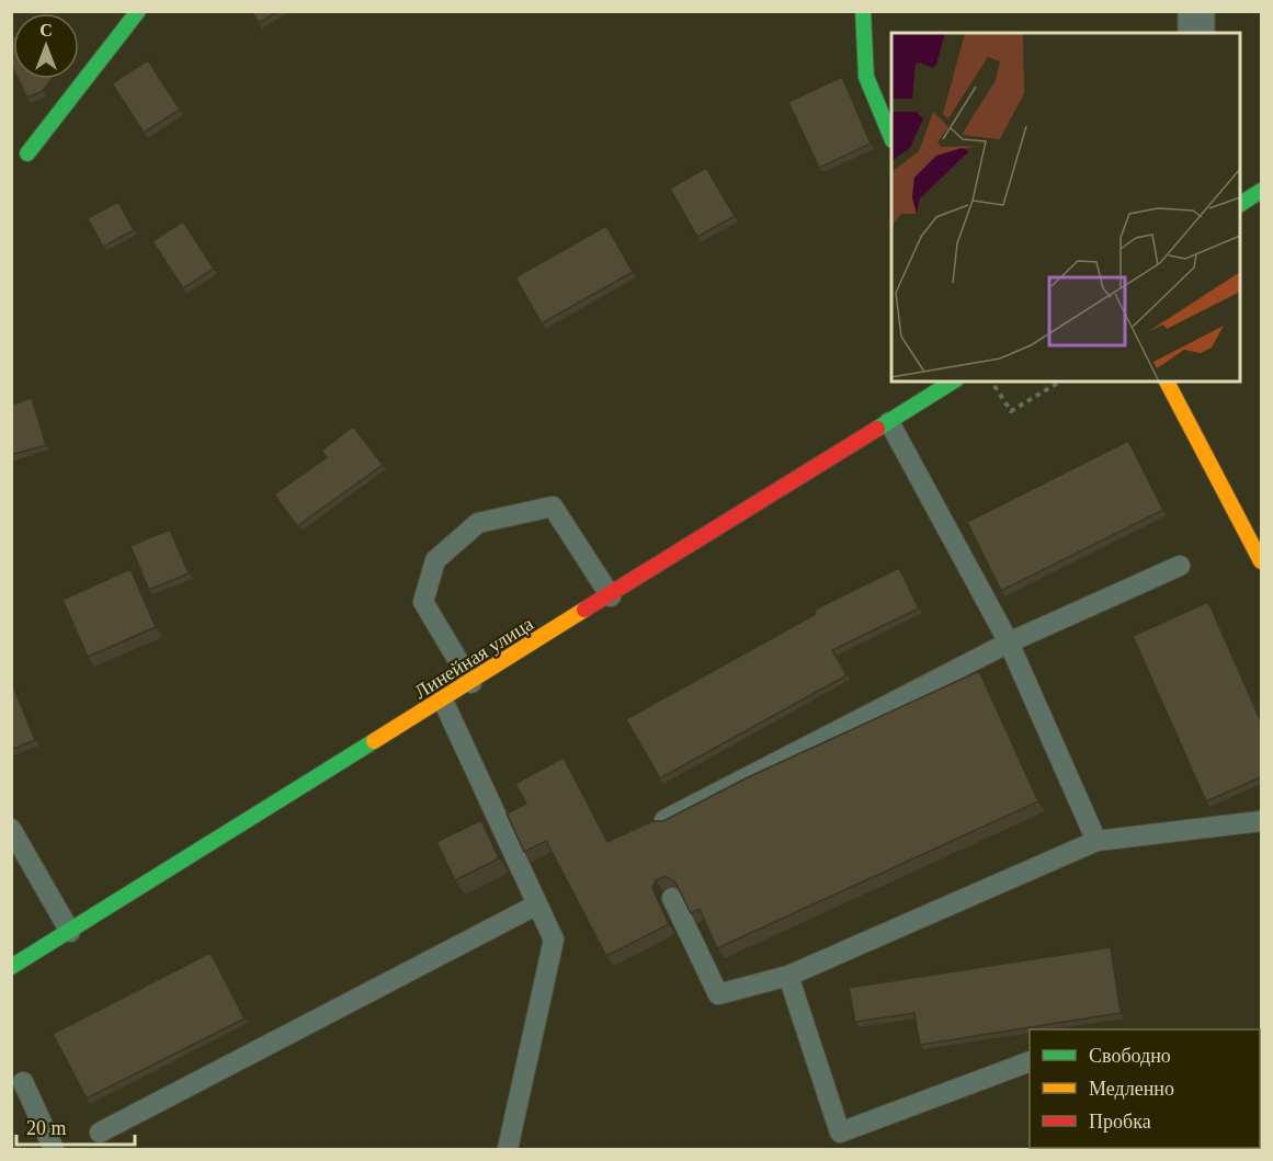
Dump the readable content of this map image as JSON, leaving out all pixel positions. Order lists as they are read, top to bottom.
{
  "streets": {
    "street": ["Линейная улица"]
  },
  "legend": ["Свободно", "Медленно", "Пробка"],
  "scale_bar": "20 m",
  "north": "top"
}
